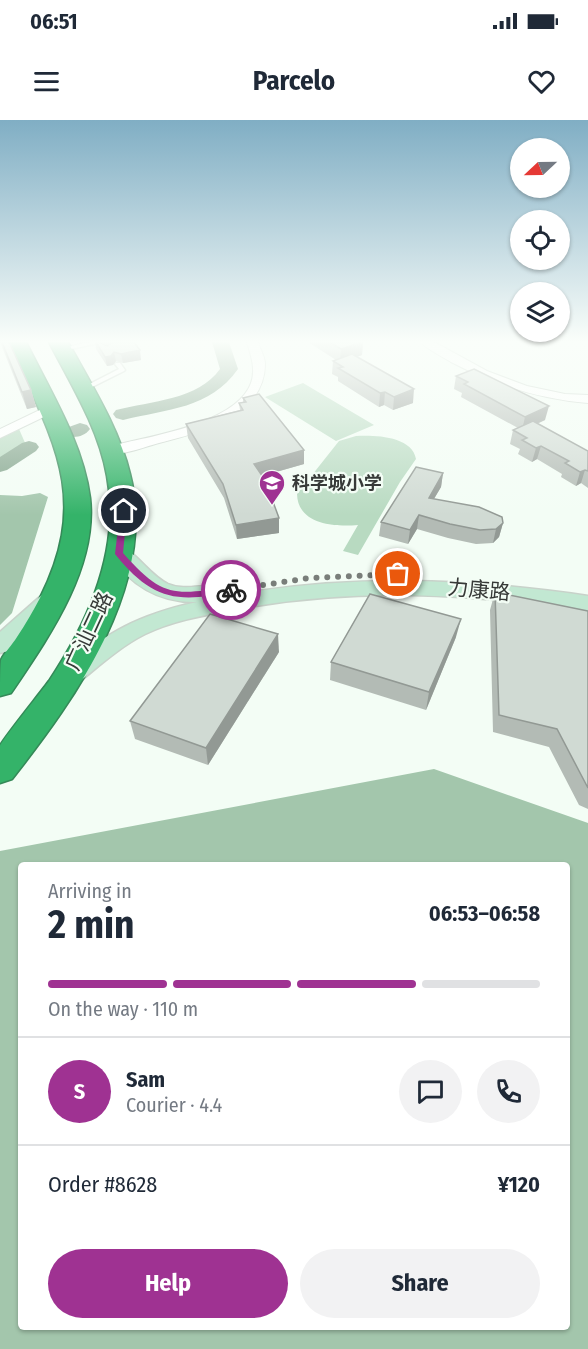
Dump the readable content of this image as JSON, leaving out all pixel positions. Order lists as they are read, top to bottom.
{
  "streets": {
    "highway": ["广汕二路"],
    "street": ["力康路"]
  },
  "crossings": [
    ["力康路", "广汕二路"]
  ],
  "places": {
    "school or university": ["科学城小学"]
  },
  "north": "left",
  "page": {
    "status": "06:51",
    "header": "Parcelo",
    "heading": ["2 min", "Arriving in", "06:53–06:58"],
    "panel": [
      "Sam",
      "Courier · 4.4",
      "Order #8628",
      "¥120"
    ],
    "bar": "On the way · 110 m",
    "round": "S",
    "buttons": ["Help", "Share"]
  }
}
